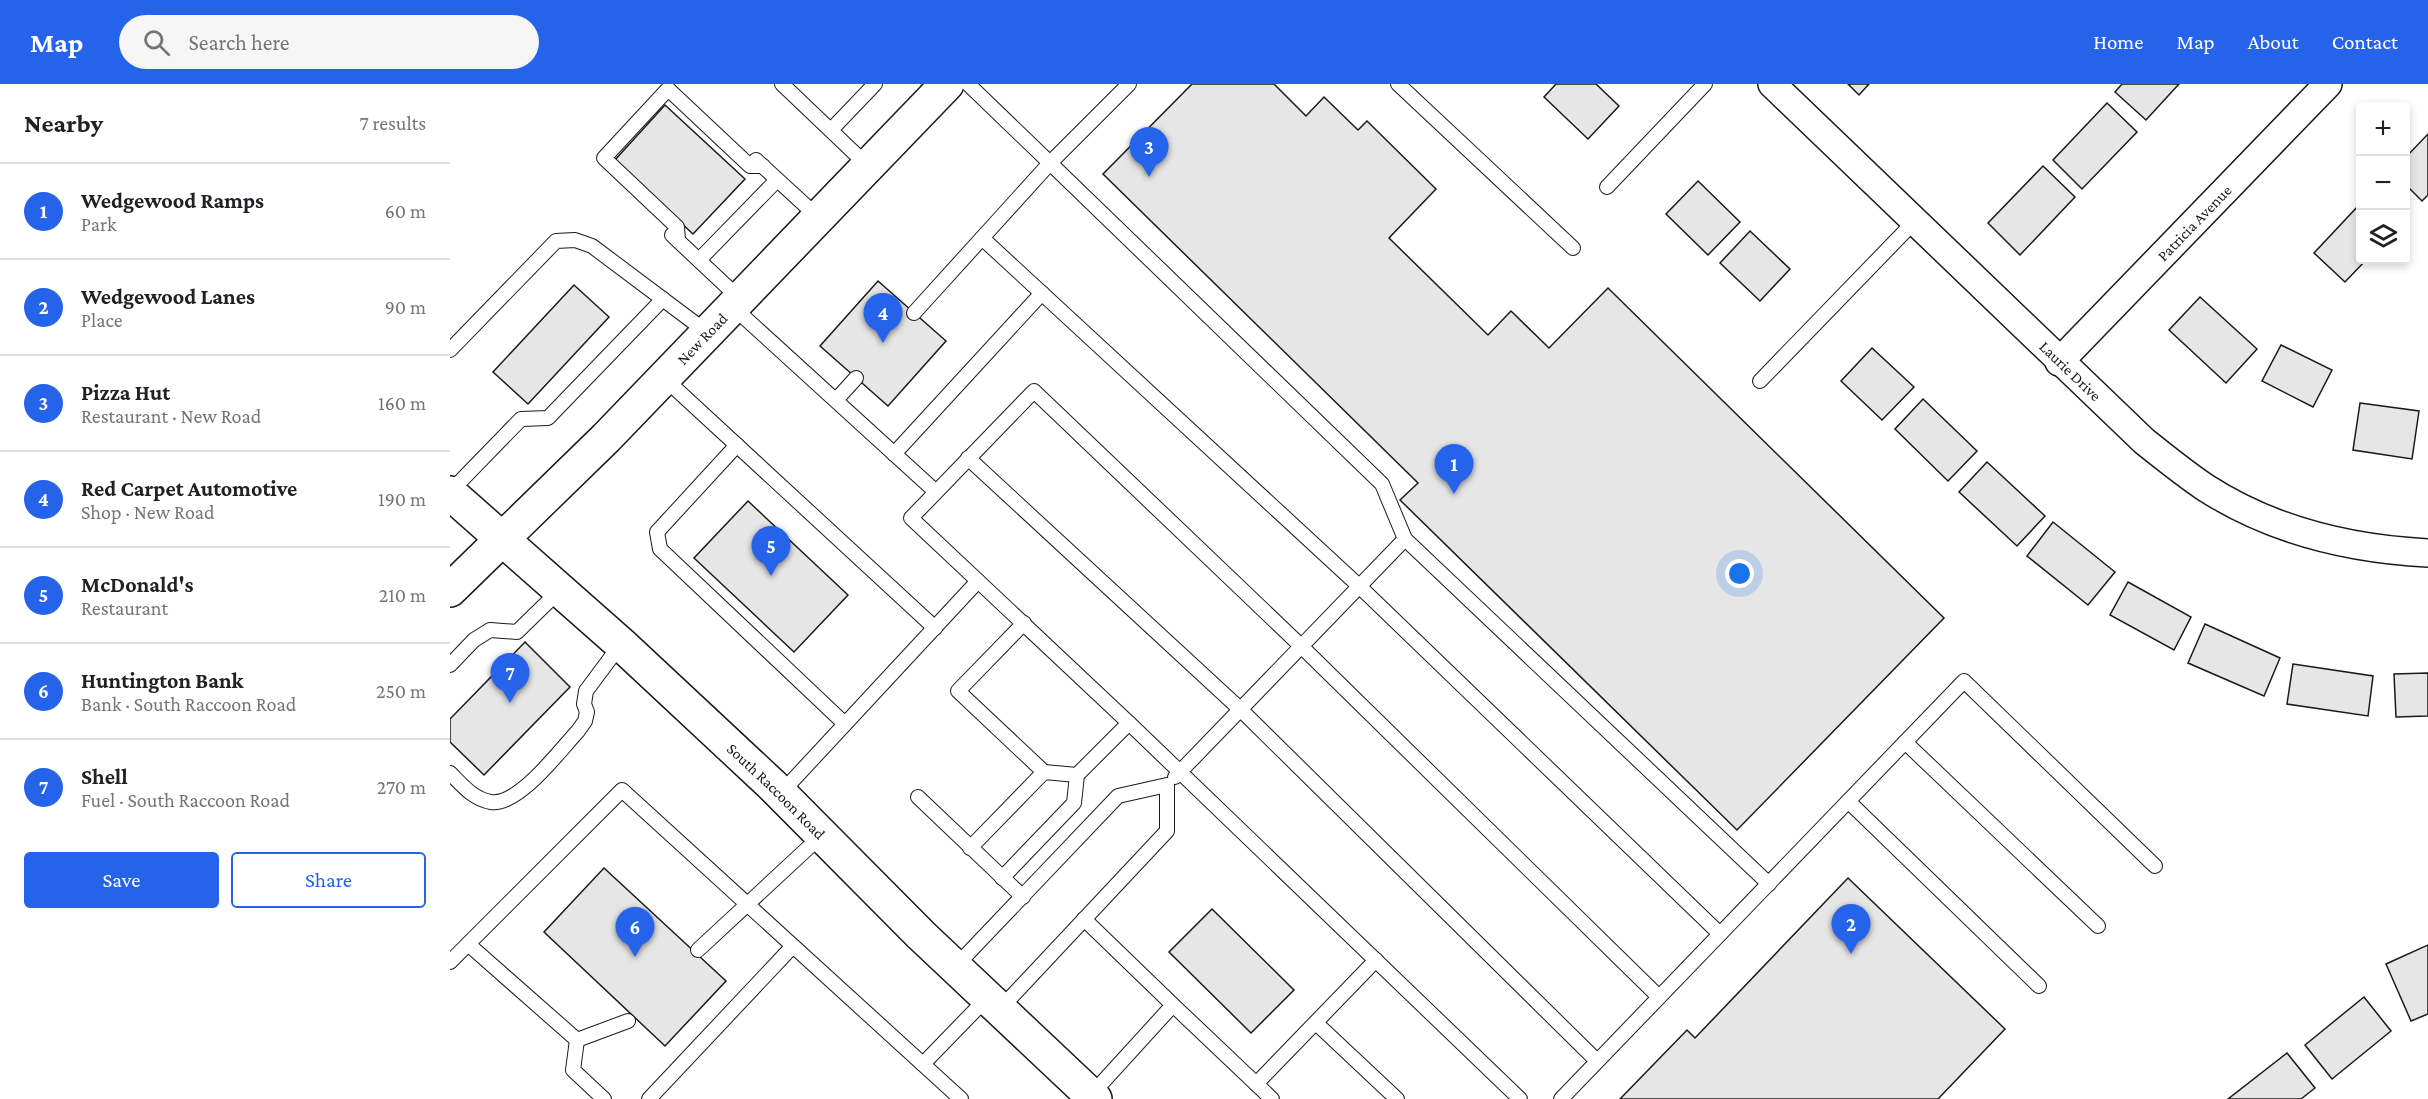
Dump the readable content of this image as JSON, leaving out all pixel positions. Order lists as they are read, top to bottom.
{
  "streets": {
    "street": [
      "Patricia Avenue",
      "New Road",
      "Laurie Drive",
      "South Raccoon Road"
    ]
  },
  "crossings": [
    ["Patricia Avenue", "Laurie Drive"],
    ["New Road", "South Raccoon Road"]
  ],
  "page": {
    "header": "Map",
    "search": "Search here",
    "nav": [
      "Home",
      "Map",
      "About",
      "Contact"
    ],
    "heading": ["Nearby", "7 results"],
    "map_buttons": ["+", "−"],
    "pins": [
      "3",
      "4",
      "1",
      "5",
      "7",
      "2",
      "6"
    ],
    "list": [
      {
        "mark": "1",
        "name": "Wedgewood Ramps",
        "note": "Park",
        "value": "60 m"
      },
      {
        "mark": "2",
        "name": "Wedgewood Lanes",
        "note": "Place",
        "value": "90 m"
      },
      {
        "mark": "3",
        "name": "Pizza Hut",
        "note": "Restaurant · New Road",
        "value": "160 m"
      },
      {
        "mark": "4",
        "name": "Red Carpet Automotive",
        "note": "Shop · New Road",
        "value": "190 m"
      },
      {
        "mark": "5",
        "name": "McDonald's",
        "note": "Restaurant",
        "value": "210 m"
      },
      {
        "mark": "6",
        "name": "Huntington Bank",
        "note": "Bank · South Raccoon Road",
        "value": "250 m"
      },
      {
        "mark": "7",
        "name": "Shell",
        "note": "Fuel · South Raccoon Road",
        "value": "270 m"
      }
    ],
    "buttons": ["Save", "Share"]
  }
}
